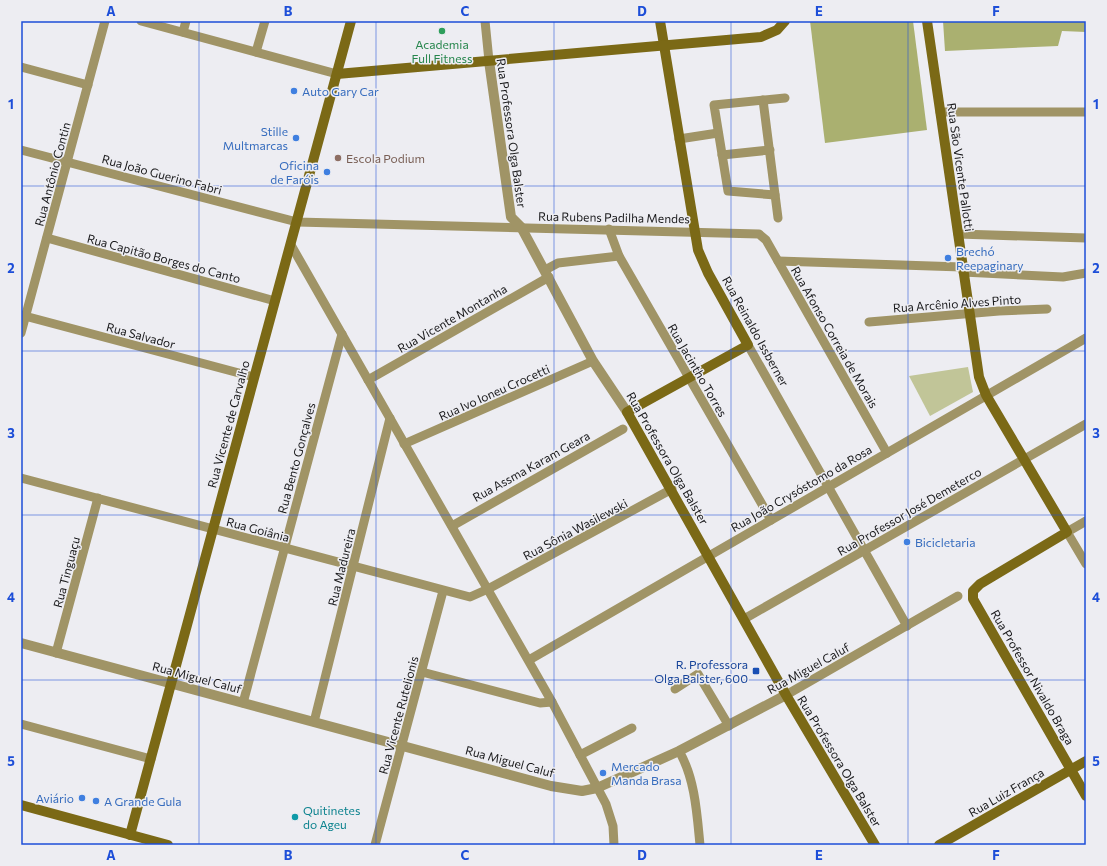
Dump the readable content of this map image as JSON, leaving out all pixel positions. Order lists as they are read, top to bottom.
{
  "streets": {
    "main road": [
      "Rua Professora Olga Balster",
      "Rua São Vicente Pallotti",
      "Rua Reinaldo Issberner",
      "Rua Vicente de Carvalho",
      "Rua Professor Nivaldo Braga",
      "Rua Luiz França"
    ],
    "street": [
      "Rua Antônio Contin",
      "Rua João Guerino Fabri",
      "Rua Rubens Padilha Mendes",
      "Rua Capitão Borges do Canto",
      "Rua Arcênio Alves Pinto",
      "Rua Vicente Montanha",
      "Rua Salvador",
      "Rua Afonso Correia de Morais",
      "Rua Jacintho Torres",
      "Rua Ivo Ioneu Crocetti",
      "Rua Bento Gonçalves",
      "Rua Assma Karam Geara",
      "Rua João Crysóstomo da Rosa",
      "Rua Professor José Demeterco",
      "Rua Goiânia",
      "Rua Sônia Wasilewski",
      "Rua Madureira",
      "Rua Tinguaçu",
      "Rua Miguel Caluf",
      "Rua Vicente Rutelionis"
    ]
  },
  "crossings": [
    ["Rua Professora Olga Balster", "Rua Rubens Padilha Mendes"],
    ["Rua Professora Olga Balster", "Rua Vicente Montanha"],
    ["Rua Professora Olga Balster", "Rua Ivo Ioneu Crocetti"],
    ["Rua Professora Olga Balster", "Rua João Crysóstomo da Rosa"],
    ["Rua Professora Olga Balster", "Rua Professor José Demeterco"],
    ["Rua Professora Olga Balster", "Rua Sônia Wasilewski"],
    ["Rua Professora Olga Balster", "Rua Miguel Caluf"],
    ["Rua São Vicente Pallotti", "Rua Arcênio Alves Pinto"],
    ["Rua São Vicente Pallotti", "Rua João Crysóstomo da Rosa"],
    ["Rua São Vicente Pallotti", "Rua Professor José Demeterco"],
    ["Rua São Vicente Pallotti", "Rua Professor Nivaldo Braga"],
    ["Rua Antônio Contin", "Rua João Guerino Fabri"],
    ["Rua Antônio Contin", "Rua Capitão Borges do Canto"],
    ["Rua Antônio Contin", "Rua Salvador"],
    ["Rua João Guerino Fabri", "Rua Rubens Padilha Mendes"],
    ["Rua João Guerino Fabri", "Rua Vicente de Carvalho"],
    ["Rua Rubens Padilha Mendes", "Rua Reinaldo Issberner"],
    ["Rua Rubens Padilha Mendes", "Rua Afonso Correia de Morais"],
    ["Rua Rubens Padilha Mendes", "Rua Jacintho Torres"],
    ["Rua Rubens Padilha Mendes", "Rua Vicente de Carvalho"],
    ["Rua Capitão Borges do Canto", "Rua Vicente de Carvalho"],
    ["Rua Vicente Montanha", "Rua Jacintho Torres"],
    ["Rua Reinaldo Issberner", "Rua João Crysóstomo da Rosa"],
    ["Rua Reinaldo Issberner", "Rua Professor José Demeterco"],
    ["Rua Reinaldo Issberner", "Rua Miguel Caluf"],
    ["Rua Salvador", "Rua Vicente de Carvalho"],
    ["Rua Afonso Correia de Morais", "Rua João Crysóstomo da Rosa"],
    ["Rua Jacintho Torres", "Rua João Crysóstomo da Rosa"],
    ["Rua Vicente de Carvalho", "Rua Goiânia"],
    ["Rua Vicente de Carvalho", "Rua Miguel Caluf"],
    ["Rua Bento Gonçalves", "Rua Goiânia"],
    ["Rua Bento Gonçalves", "Rua Miguel Caluf"],
    ["Rua Goiânia", "Rua Sônia Wasilewski"],
    ["Rua Goiânia", "Rua Madureira"],
    ["Rua Goiânia", "Rua Tinguaçu"],
    ["Rua Goiânia", "Rua Vicente Rutelionis"],
    ["Rua Madureira", "Rua Miguel Caluf"],
    ["Rua Tinguaçu", "Rua Miguel Caluf"],
    ["Rua Miguel Caluf", "Rua Vicente Rutelionis"],
    ["Rua Professor Nivaldo Braga", "Rua Luiz França"]
  ],
  "places": {
    "other": [
      "Academia Full Fitness",
      "Auto Gary Car",
      "Stille Multmarcas",
      "Escola Podium",
      "Oficina de Faróis",
      "Brechó Reepaginary",
      "Bicicletaria",
      "Mercado Manda Brasa",
      "Aviário",
      "A Grande Gula",
      "Quitinetes do Ageu"
    ],
    "transit": ["R. Professora Olga Balster, 600"]
  },
  "grid": {
    "columns": [
      "A",
      "B",
      "C",
      "D",
      "E",
      "F"
    ],
    "rows": [
      "1",
      "2",
      "3",
      "4",
      "5"
    ]
  }
}
